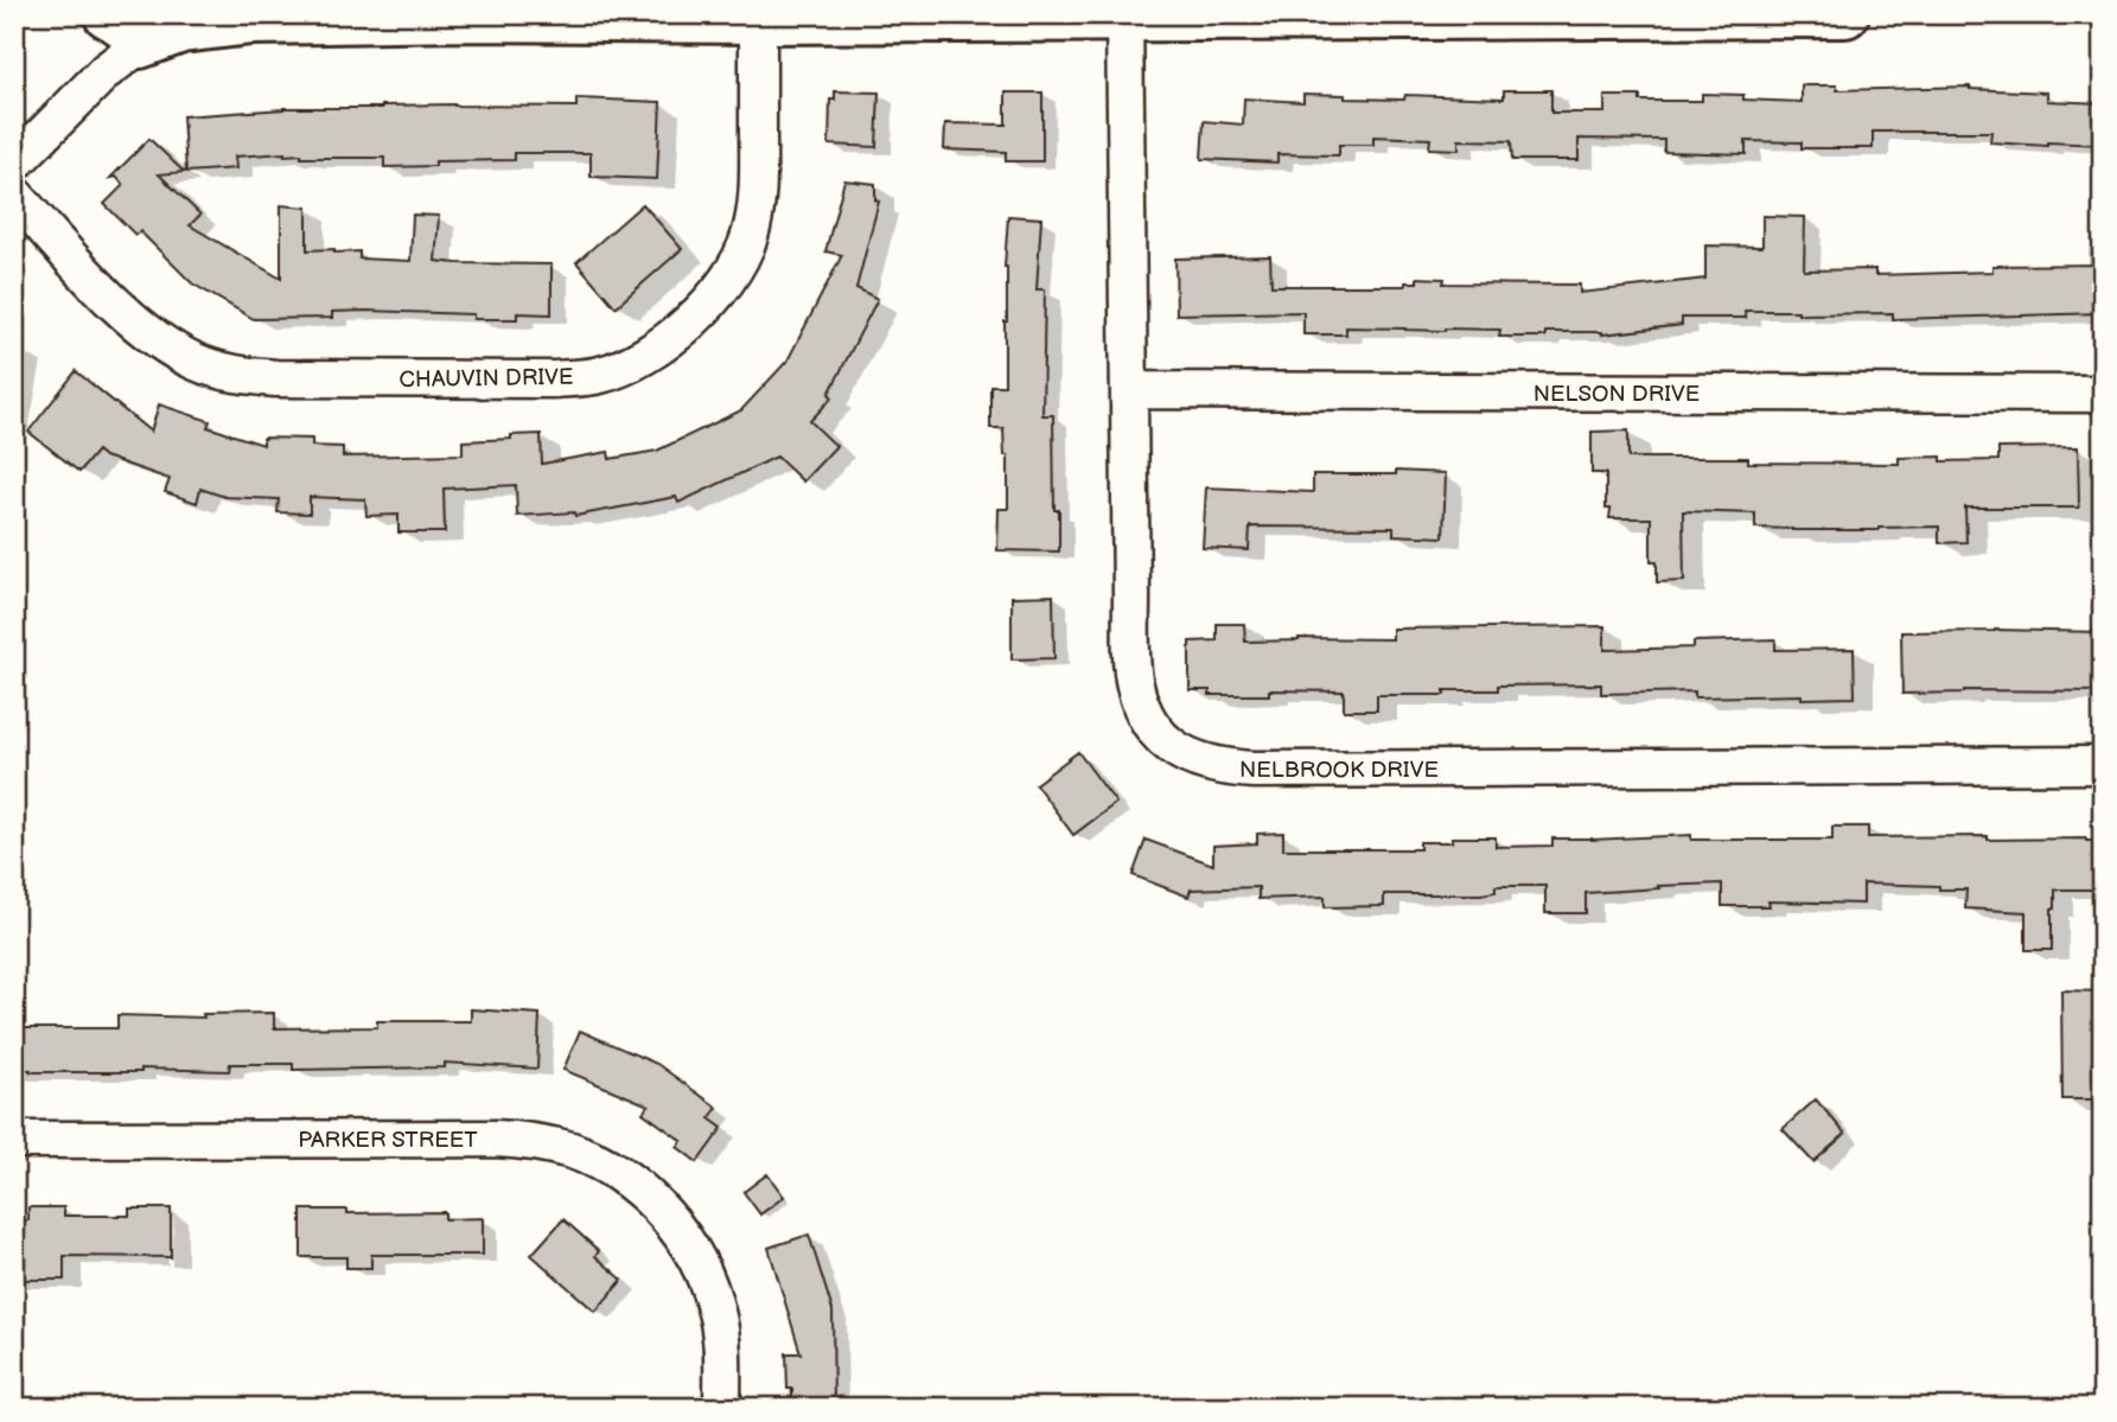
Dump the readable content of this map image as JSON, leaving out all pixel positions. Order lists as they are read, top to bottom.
{
  "streets": {
    "street": [
      "CHAUVIN DRIVE",
      "NELSON DRIVE",
      "NELBROOK DRIVE",
      "PARKER STREET"
    ]
  },
  "crossings": [
    ["NELSON DRIVE", "NELBROOK DRIVE"]
  ]
}
